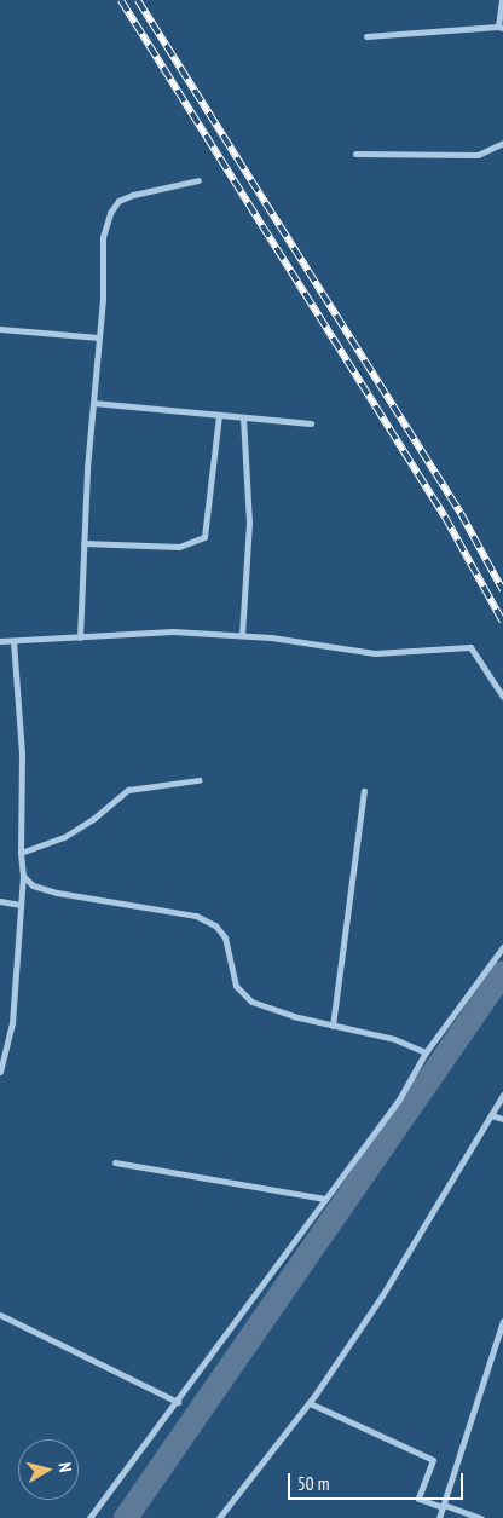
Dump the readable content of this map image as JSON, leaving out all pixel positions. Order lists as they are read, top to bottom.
{
  "scale_bar": "50 m",
  "north": "right"
}
